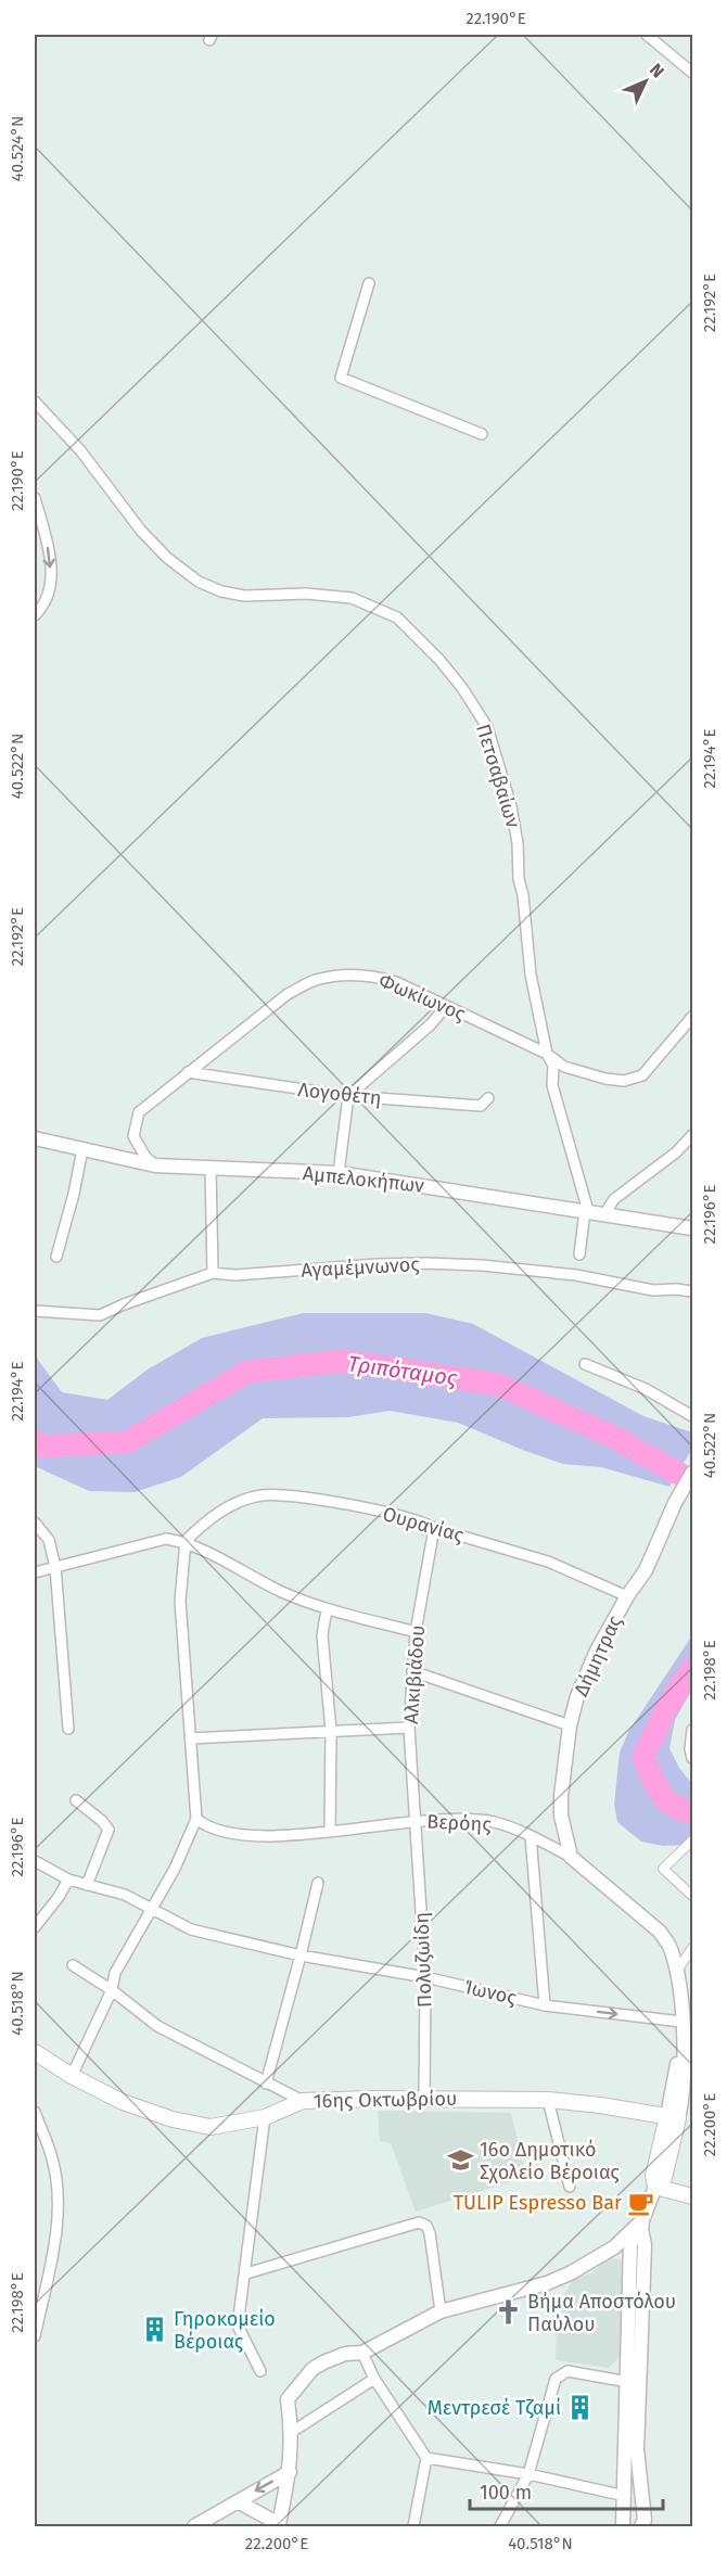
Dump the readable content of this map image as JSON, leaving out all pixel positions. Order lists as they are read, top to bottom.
{
  "streets": {
    "main road": ["Βερόης", "16ης Οκτωβρίου"],
    "street": [
      "Πετσαβαίων",
      "Φωκίωνος",
      "Λογοθέτη",
      "Αμπελοκήπων",
      "Αγαμέμνωνος",
      "Ουρανίας",
      "Δήμητρας",
      "Αλκιβιάδου",
      "Πολυζωίδη",
      "Ίωνος"
    ]
  },
  "crossings": [
    ["Πετσαβαίων", "Φωκίωνος"],
    ["Πετσαβαίων", "Αμπελοκήπων"],
    ["Φωκίωνος", "Λογοθέτη"],
    ["Φωκίωνος", "Αμπελοκήπων"],
    ["Ουρανίας", "Δήμητρας"],
    ["Ουρανίας", "Αλκιβιάδου"],
    ["Δήμητρας", "Βερόης"],
    ["Αλκιβιάδου", "Βερόης"],
    ["Αλκιβιάδου", "Πολυζωίδη"],
    ["Βερόης", "Πολυζωίδη"],
    ["Βερόης", "Ίωνος"],
    ["Βερόης", "16ης Οκτωβρίου"],
    ["Πολυζωίδη", "Ίωνος"],
    ["Πολυζωίδη", "16ης Οκτωβρίου"]
  ],
  "water": ["Τριπόταμος"],
  "places": {
    "school or university": ["16ο Δημοτικό Σχολείο Βέροιας"],
    "cafe": ["TULIP Espresso Bar"],
    "church": ["Βήμα Αποστόλου Παύλου"],
    "building": ["Γηροκομείο Βέροιας", "Μεντρεσέ Τζαμί"]
  },
  "scale_bar": "100 m",
  "north": "top right",
  "coordinates": [
    "22.190°E",
    "40.524°N",
    "22.192°E",
    "22.194°E",
    "40.522°N",
    "22.196°E",
    "22.198°E",
    "40.518°N",
    "22.200°E"
  ]
}
